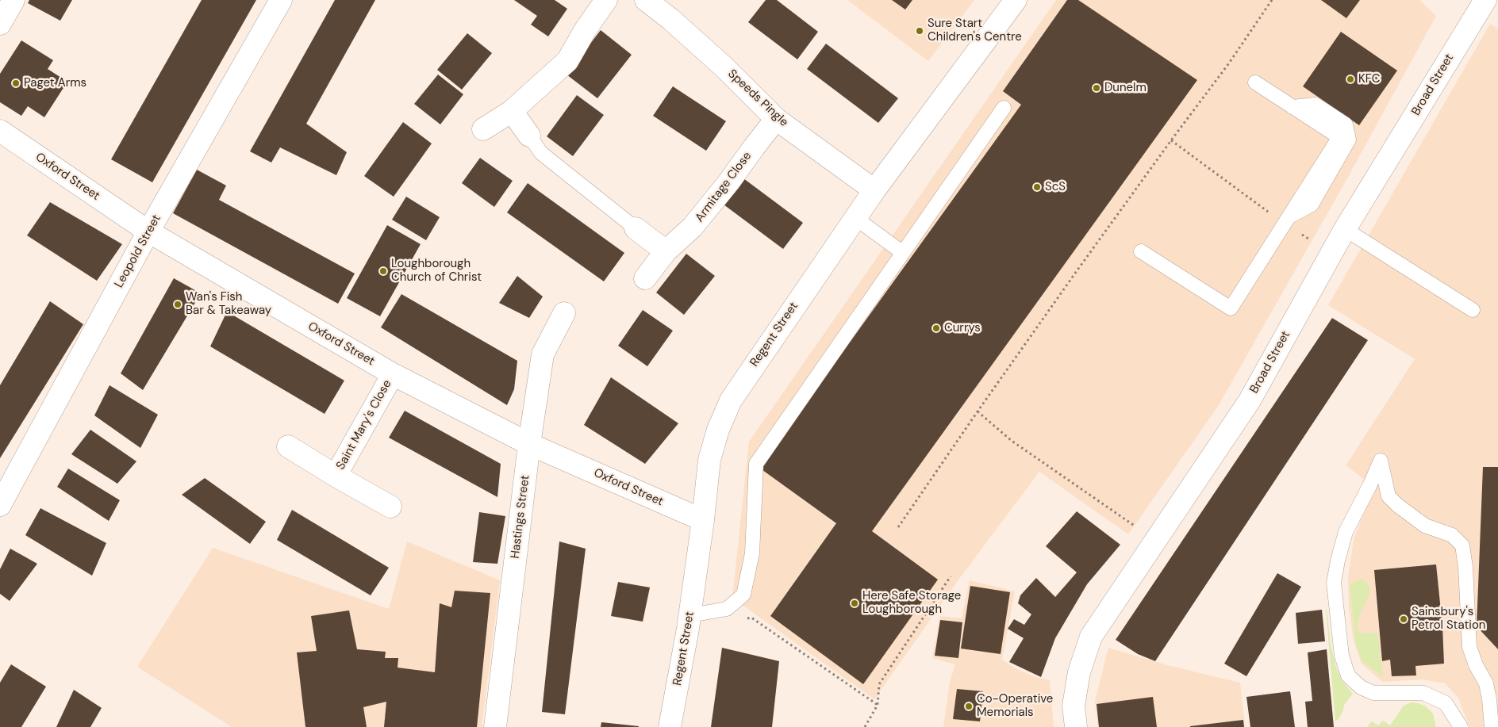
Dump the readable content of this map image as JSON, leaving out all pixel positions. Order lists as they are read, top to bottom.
{
  "streets": {
    "street": [
      "Broad Street",
      "Speeds Pingle",
      "Oxford Street",
      "Armitage Close",
      "Leopold Street",
      "Regent Street",
      "Saint Mary's Close",
      "Hastings Street"
    ]
  },
  "crossings": [
    ["Speeds Pingle", "Armitage Close"],
    ["Speeds Pingle", "Regent Street"],
    ["Oxford Street", "Leopold Street"],
    ["Oxford Street", "Regent Street"],
    ["Oxford Street", "Saint Mary's Close"],
    ["Oxford Street", "Hastings Street"]
  ],
  "places": [
    "Sure Start Children's Centre",
    "KFC",
    "Paget Arms",
    "Dunelm",
    "ScS",
    "Loughborough Church of Christ",
    "Wan's Fish Bar & Takeaway",
    "Currys",
    "Here Safe Storage Loughborough",
    "Sainsbury's Petrol Station",
    "Co-Operative Memorials"
  ]
}
